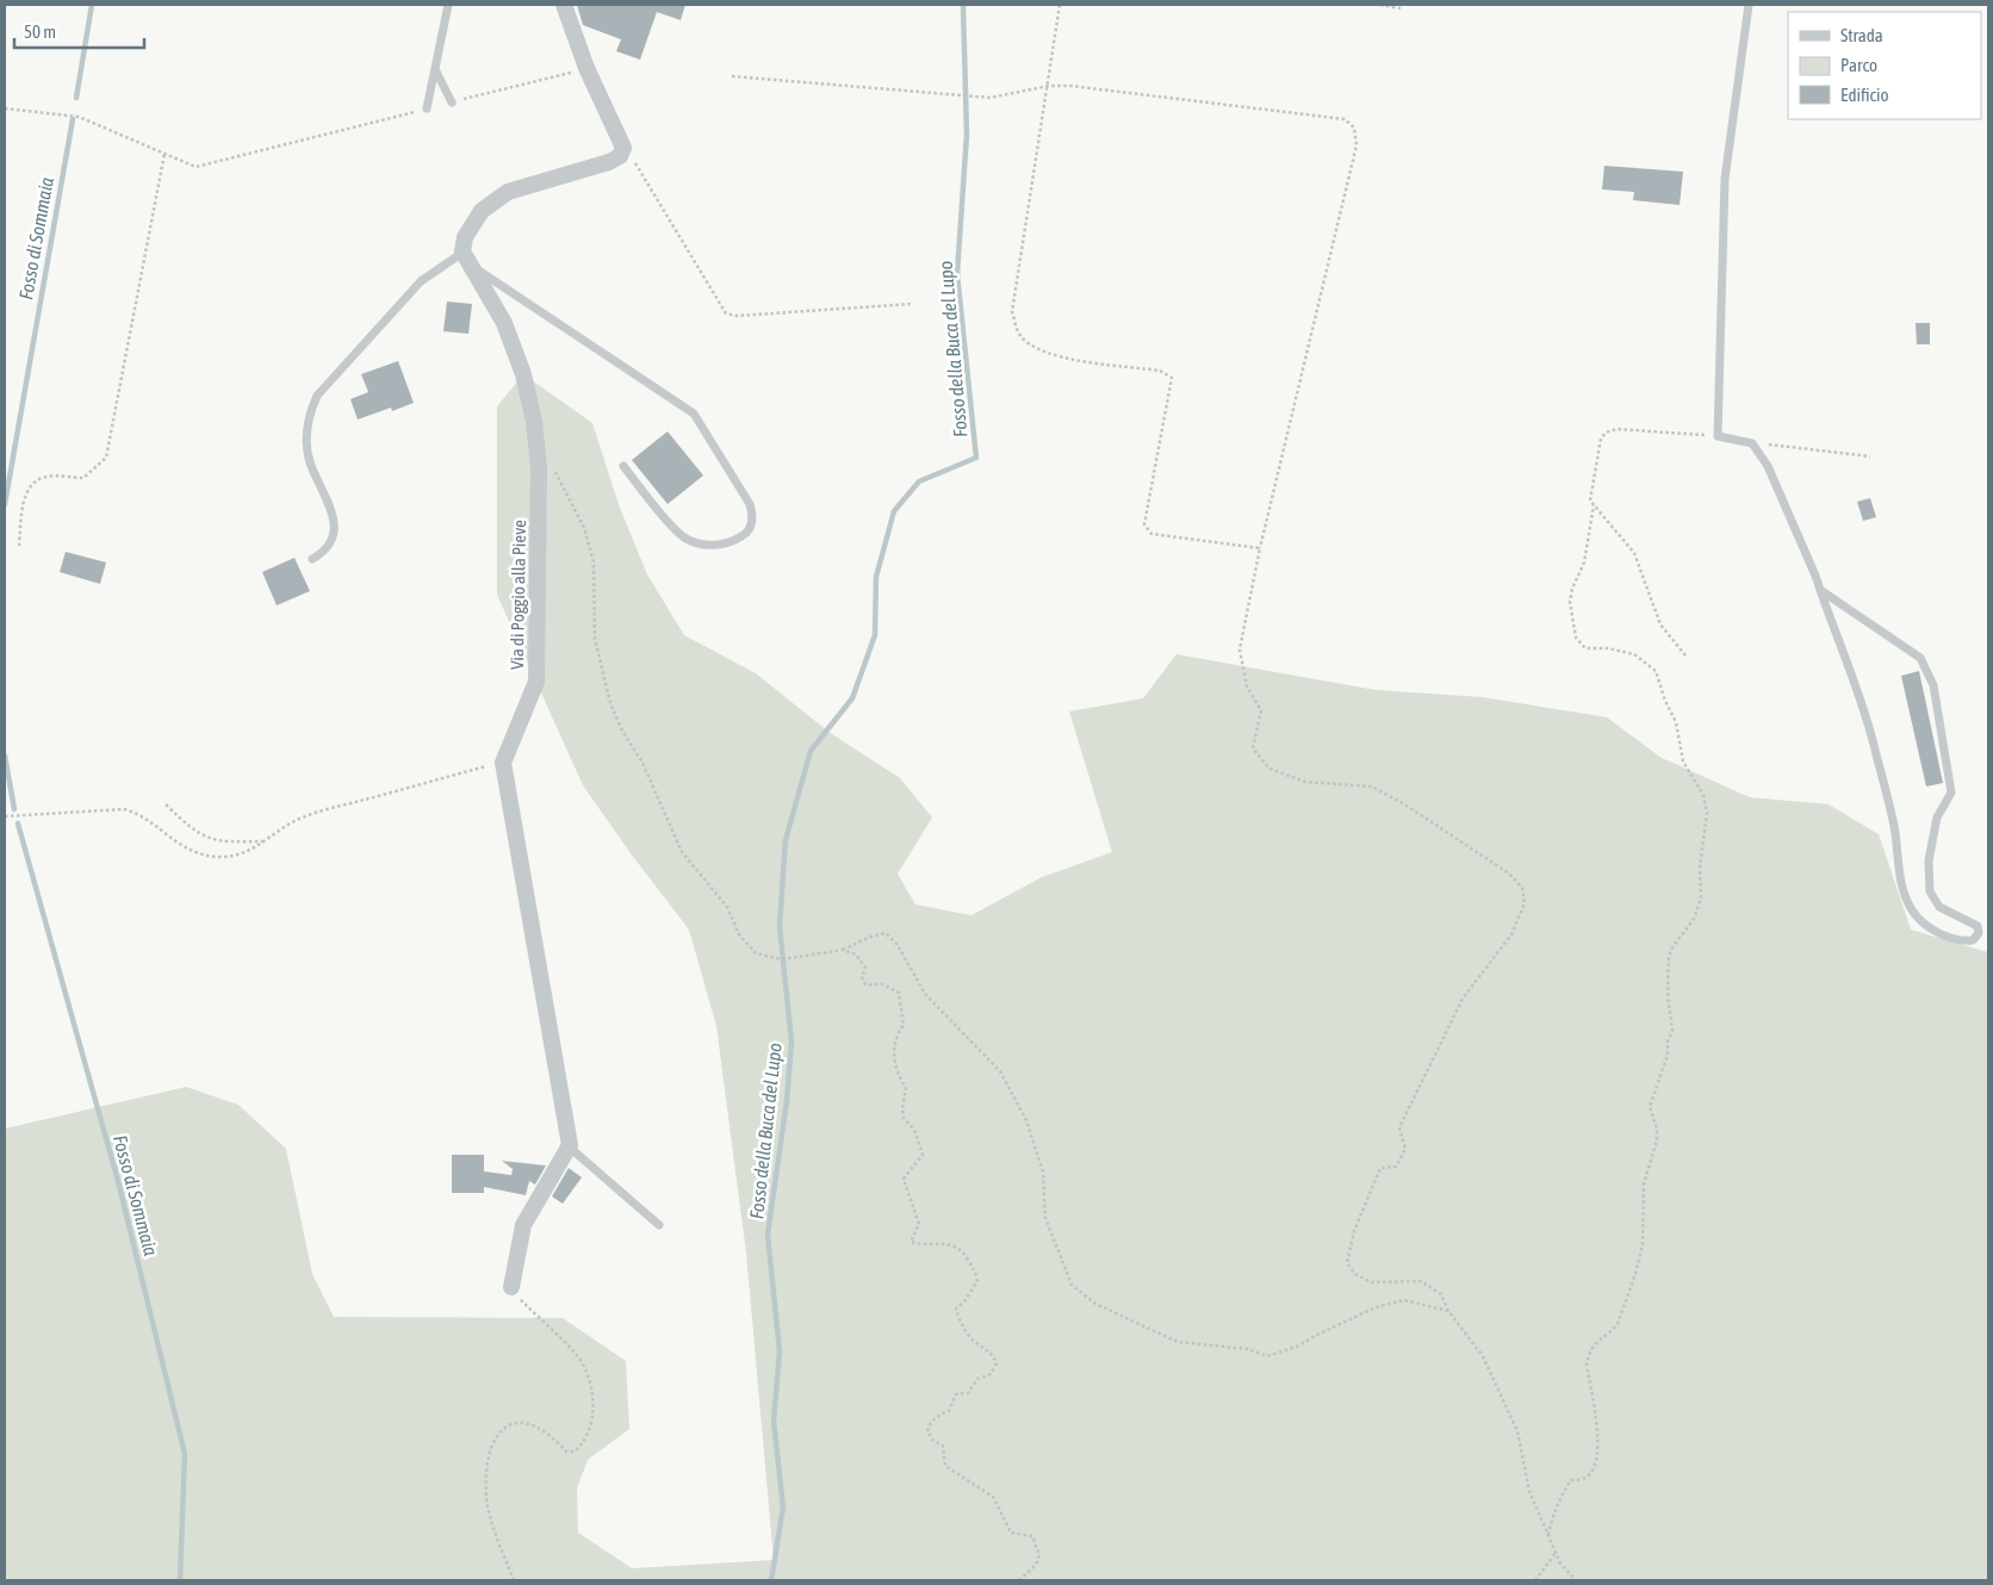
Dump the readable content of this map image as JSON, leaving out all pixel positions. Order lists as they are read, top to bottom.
{
  "streets": {
    "street": ["Via di Poggio alla Pieve"]
  },
  "water": ["Fosso di Sommaia", "Fosso della Buca del Lupo"],
  "legend": ["Strada", "Parco", "Edificio"],
  "scale_bar": "50 m"
}
